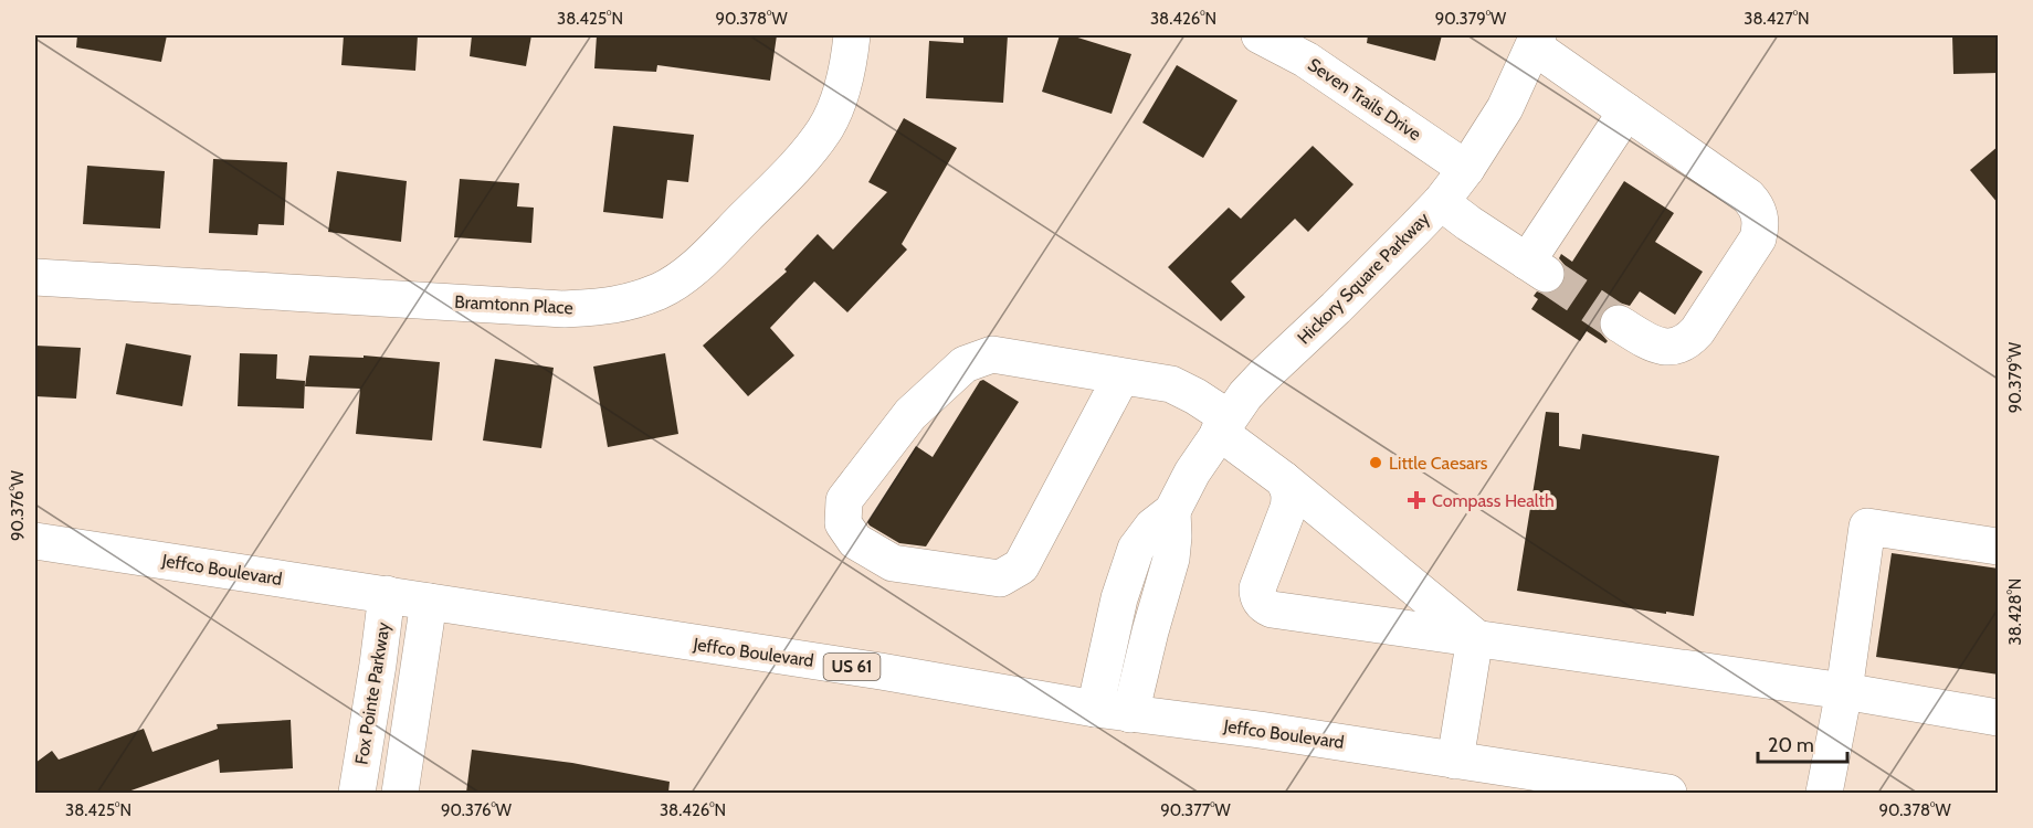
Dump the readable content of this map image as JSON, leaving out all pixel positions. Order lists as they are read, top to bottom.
{
  "streets": {
    "street": [
      "Seven Trails Drive",
      "Hickory Square Parkway",
      "Bramtonn Place",
      "Jeffco Boulevard",
      "US 61",
      "Fox Pointe Parkway"
    ]
  },
  "crossings": [
    ["Seven Trails Drive", "Hickory Square Parkway"],
    ["Hickory Square Parkway", "Jeffco Boulevard"],
    ["Jeffco Boulevard", "Fox Pointe Parkway"]
  ],
  "places": {
    "other": ["Little Caesars"],
    "health": ["Compass Health"]
  },
  "scale_bar": "20 m",
  "coordinates": [
    "38.425°N",
    "90.378°W",
    "38.426°N",
    "90.379°W",
    "38.427°N",
    "90.376°W",
    "38.428°N",
    "90.377°W"
  ]
}
